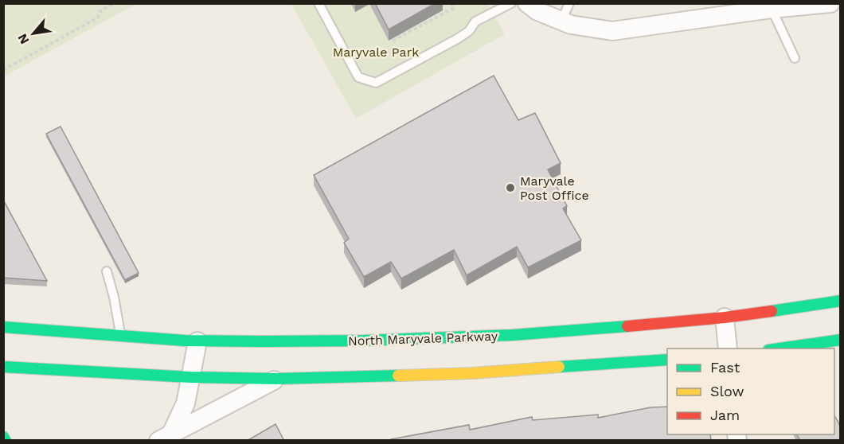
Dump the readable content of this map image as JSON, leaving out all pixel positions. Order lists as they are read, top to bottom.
{
  "streets": {
    "street": ["North Maryvale Parkway"]
  },
  "parks": ["Maryvale Park"],
  "places": ["Maryvale Post Office"],
  "legend": ["Fast", "Slow", "Jam"],
  "north": "bottom left"
}
